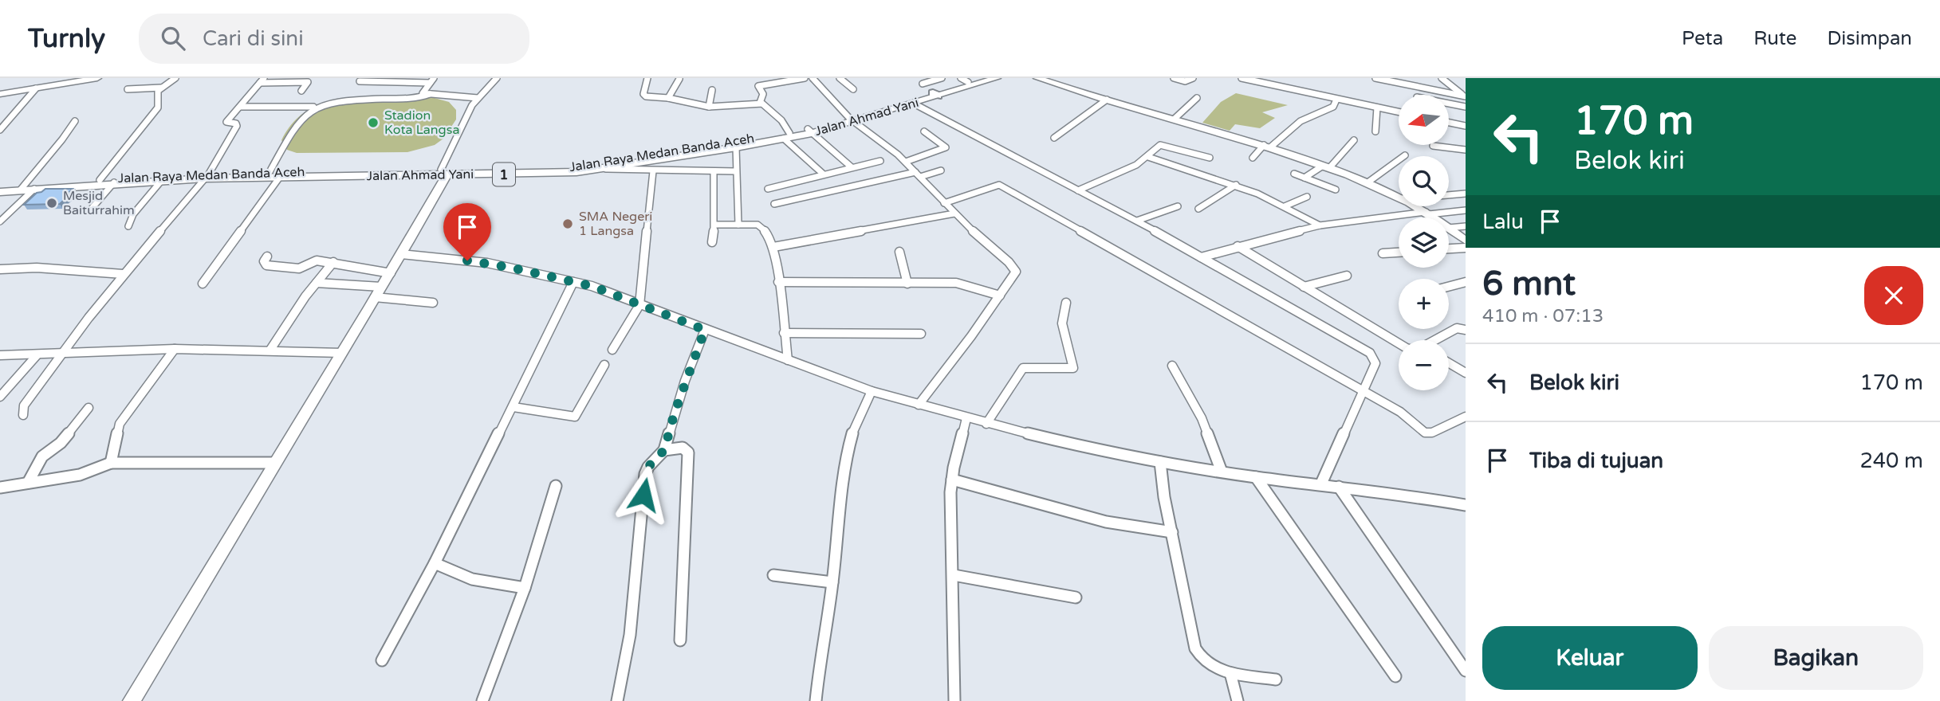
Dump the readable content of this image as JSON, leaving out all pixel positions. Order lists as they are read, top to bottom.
{
  "streets": {
    "main road": ["Jalan Ahmad Yani", "Jalan Raya Medan Banda Aceh", "1"]
  },
  "crossings": [
    ["Jalan Ahmad Yani", "Jalan Raya Medan Banda Aceh"],
    ["Jalan Ahmad Yani", "1"]
  ],
  "places": ["Stadion Kota Langsa", "Mesjid Baiturrahim", "SMA Negeri 1 Langsa"],
  "north": "left",
  "page": {
    "header": "Turnly",
    "search": "Cari di sini",
    "nav": ["Peta", "Rute", "Disimpan"],
    "turn": ["170 m", "Belok kiri"],
    "map_buttons": ["+", "−"],
    "then": "Lalu",
    "heading": ["6 mnt", "410 m · 07:13"],
    "list": [
      {
        "name": "Belok kiri",
        "value": "170 m"
      },
      {
        "name": "Tiba di tujuan",
        "value": "240 m"
      }
    ],
    "buttons": ["Keluar", "Bagikan"]
  }
}
